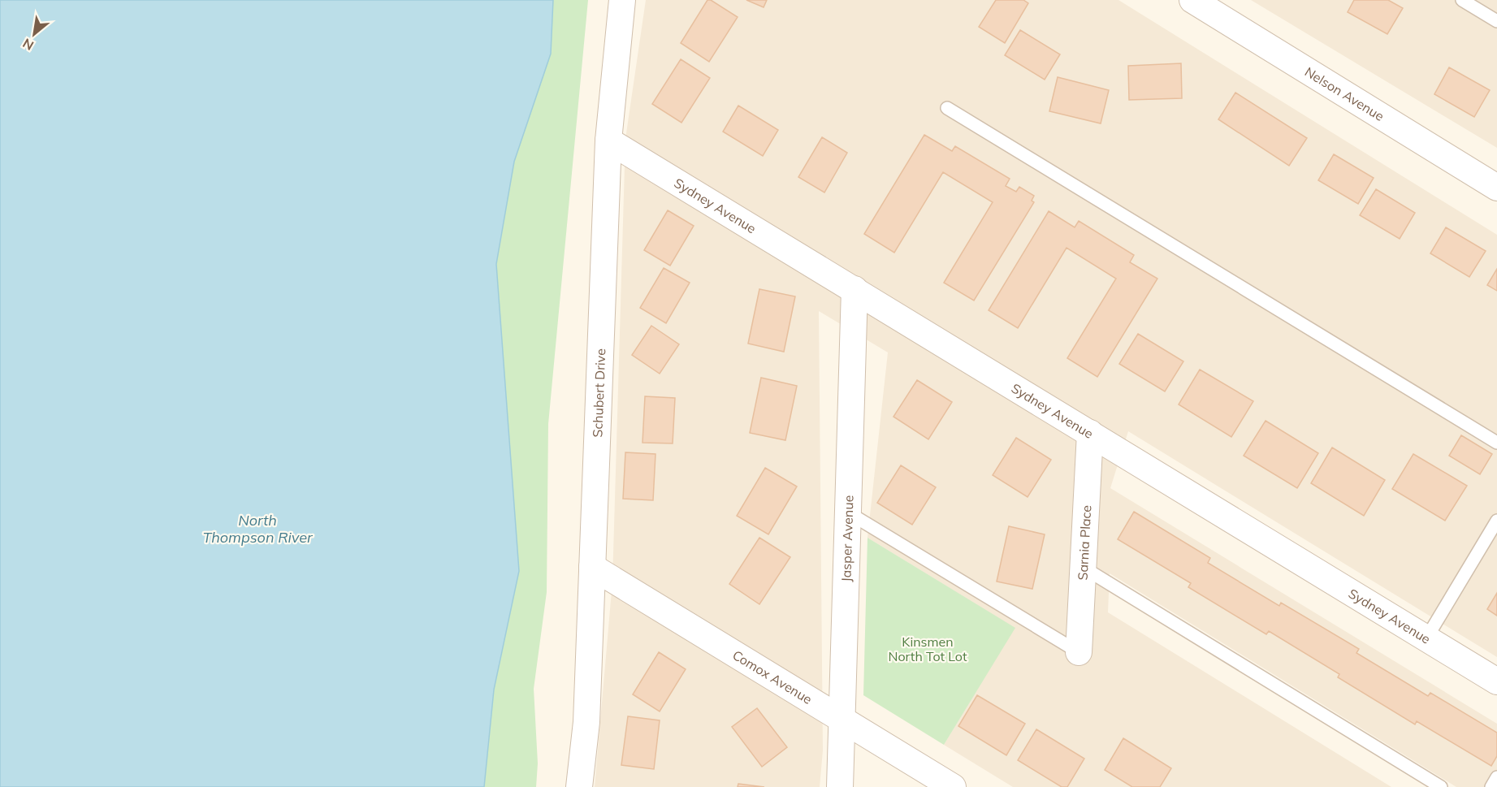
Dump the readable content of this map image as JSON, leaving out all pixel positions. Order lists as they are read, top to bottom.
{
  "streets": {
    "street": [
      "Nelson Avenue",
      "Sydney Avenue",
      "Schubert Drive",
      "Jasper Avenue",
      "Sarnia Place",
      "Comox Avenue"
    ]
  },
  "crossings": [
    ["Sydney Avenue", "Schubert Drive"],
    ["Sydney Avenue", "Jasper Avenue"],
    ["Sydney Avenue", "Sarnia Place"],
    ["Schubert Drive", "Comox Avenue"],
    ["Jasper Avenue", "Comox Avenue"]
  ],
  "water": ["North Thompson River"],
  "parks": ["Kinsmen North Tot Lot"],
  "north": "bottom left"
}
